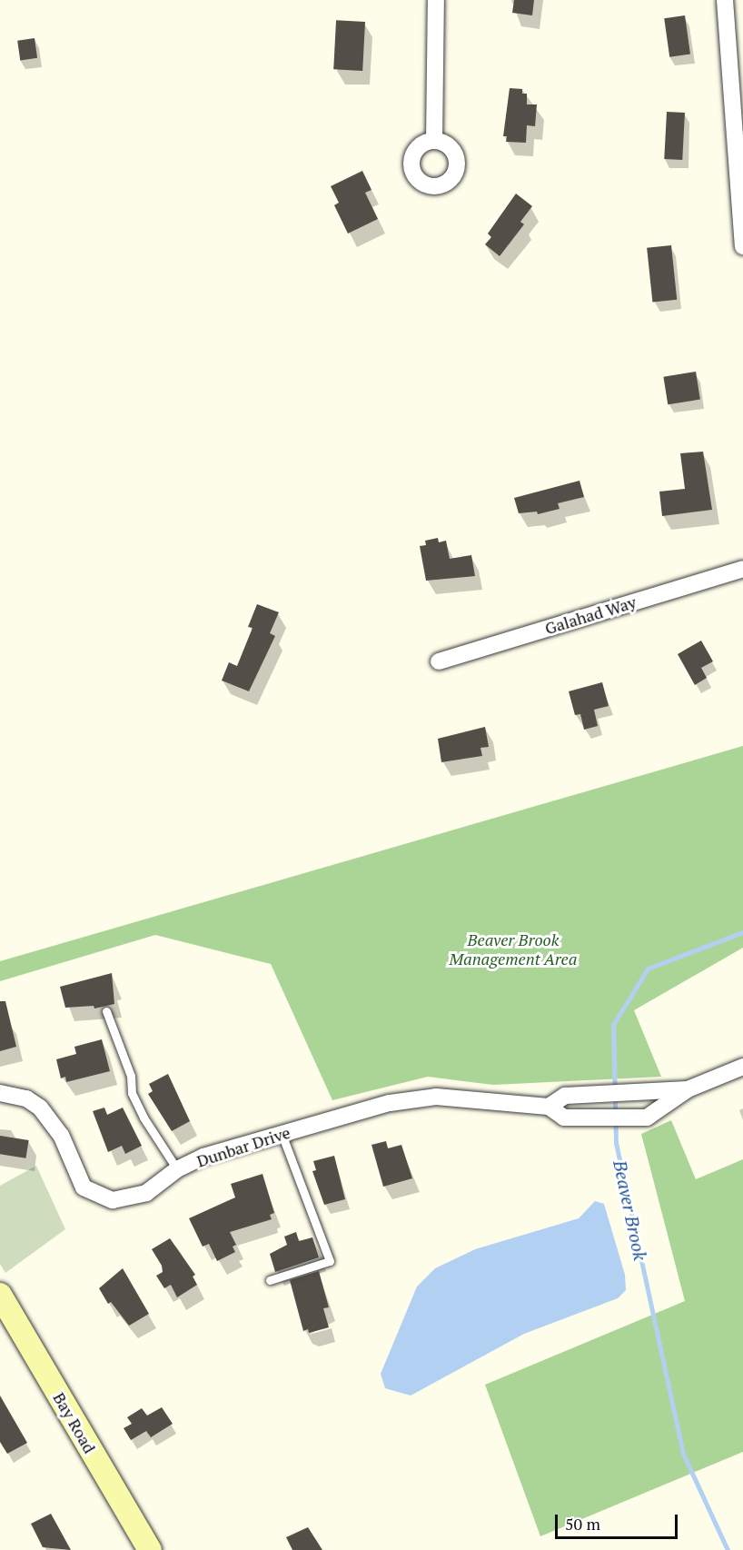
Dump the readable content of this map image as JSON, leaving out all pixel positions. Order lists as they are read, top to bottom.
{
  "streets": {
    "main road": ["Bay Road"],
    "street": ["Galahad Way", "Dunbar Drive"]
  },
  "water": ["Beaver Brook"],
  "parks": ["Beaver Brook Management Area"],
  "scale_bar": "50 m"
}
